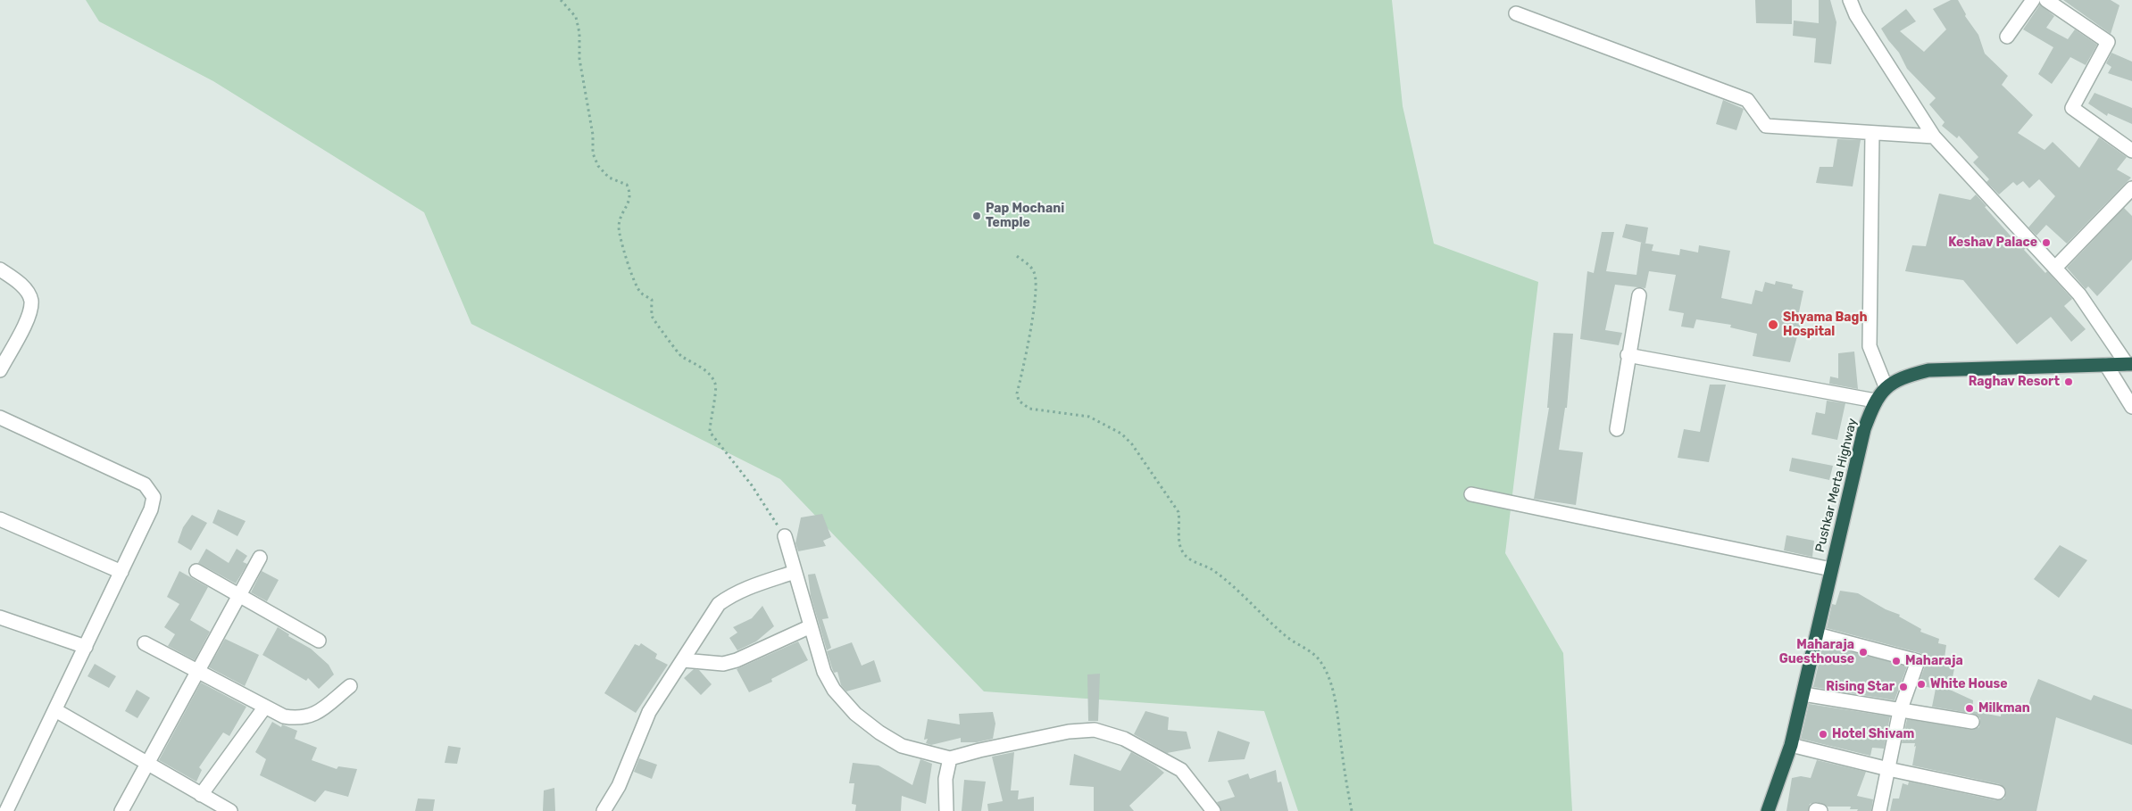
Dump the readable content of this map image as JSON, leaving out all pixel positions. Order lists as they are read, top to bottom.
{
  "streets": {
    "highway": ["Pushkar Merta Highway"]
  },
  "places": [
    "Pap Mochani Temple",
    "Keshav Palace",
    "Shyama Bagh Hospital",
    "Raghav Resort",
    "Maharaja Guesthouse",
    "Maharaja",
    "White House",
    "Rising Star",
    "Milkman",
    "Hotel Shivam"
  ]
}
